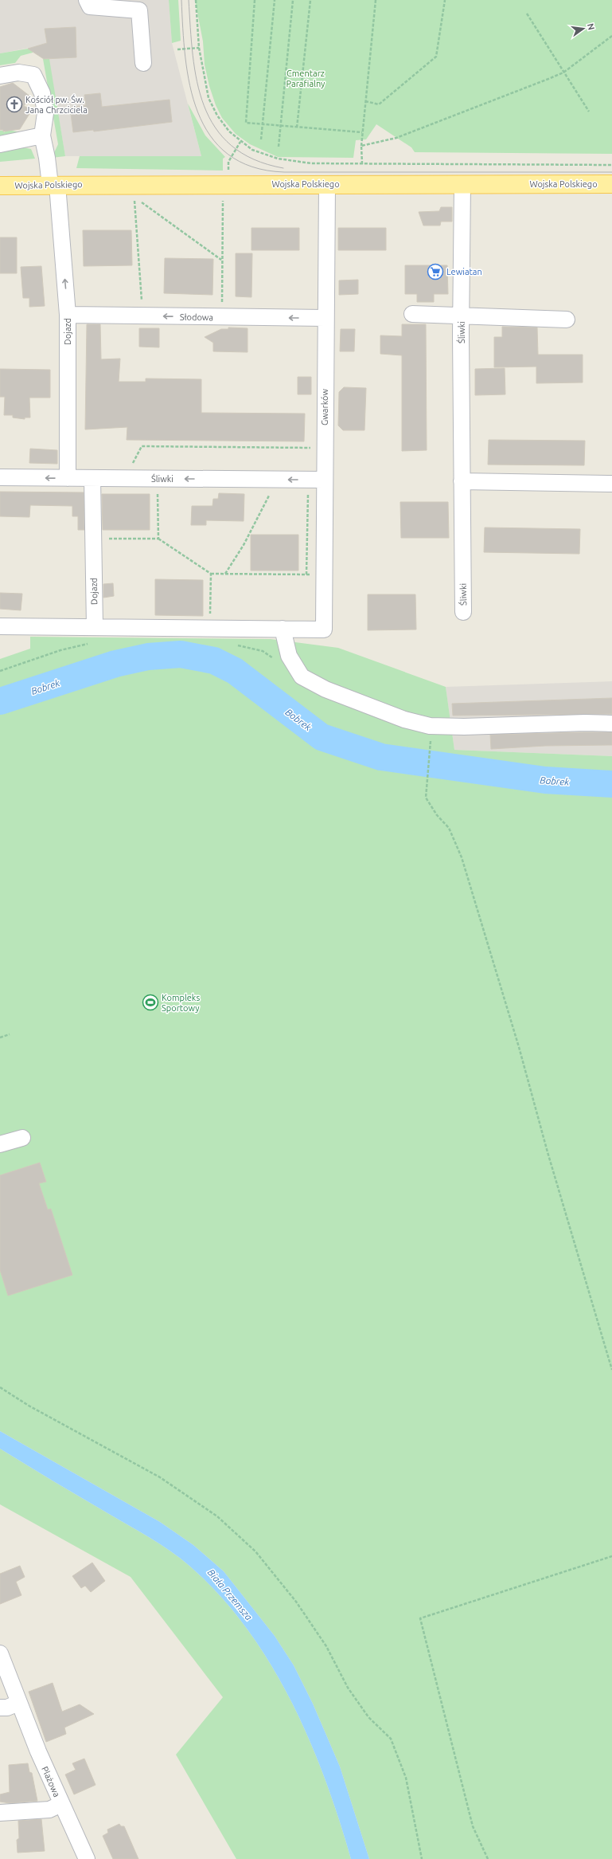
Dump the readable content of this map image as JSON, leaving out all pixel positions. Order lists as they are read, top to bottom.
{
  "streets": {
    "main road": ["Wojska Polskiego"],
    "street": [
      "Słodowa",
      "Dojazd",
      "Śliwki",
      "Gwarków",
      "Plażowa"
    ]
  },
  "crossings": [
    ["Wojska Polskiego", "Dojazd"],
    ["Wojska Polskiego", "Śliwki"],
    ["Wojska Polskiego", "Gwarków"],
    ["Słodowa", "Dojazd"],
    ["Słodowa", "Gwarków"],
    ["Dojazd", "Śliwki"],
    ["Śliwki", "Gwarków"]
  ],
  "one_way": ["Słodowa", "Śliwki"],
  "water": ["Bobrek", "Biała Przemsza"],
  "parks": ["Cmentarz Parafialny"],
  "places": {
    "church": ["Kościół pw. Św. Jana Chrzciciela"],
    "supermarket": ["Lewiatan"],
    "sports": ["Kompleks Sportowy"]
  },
  "north": "right"
}
